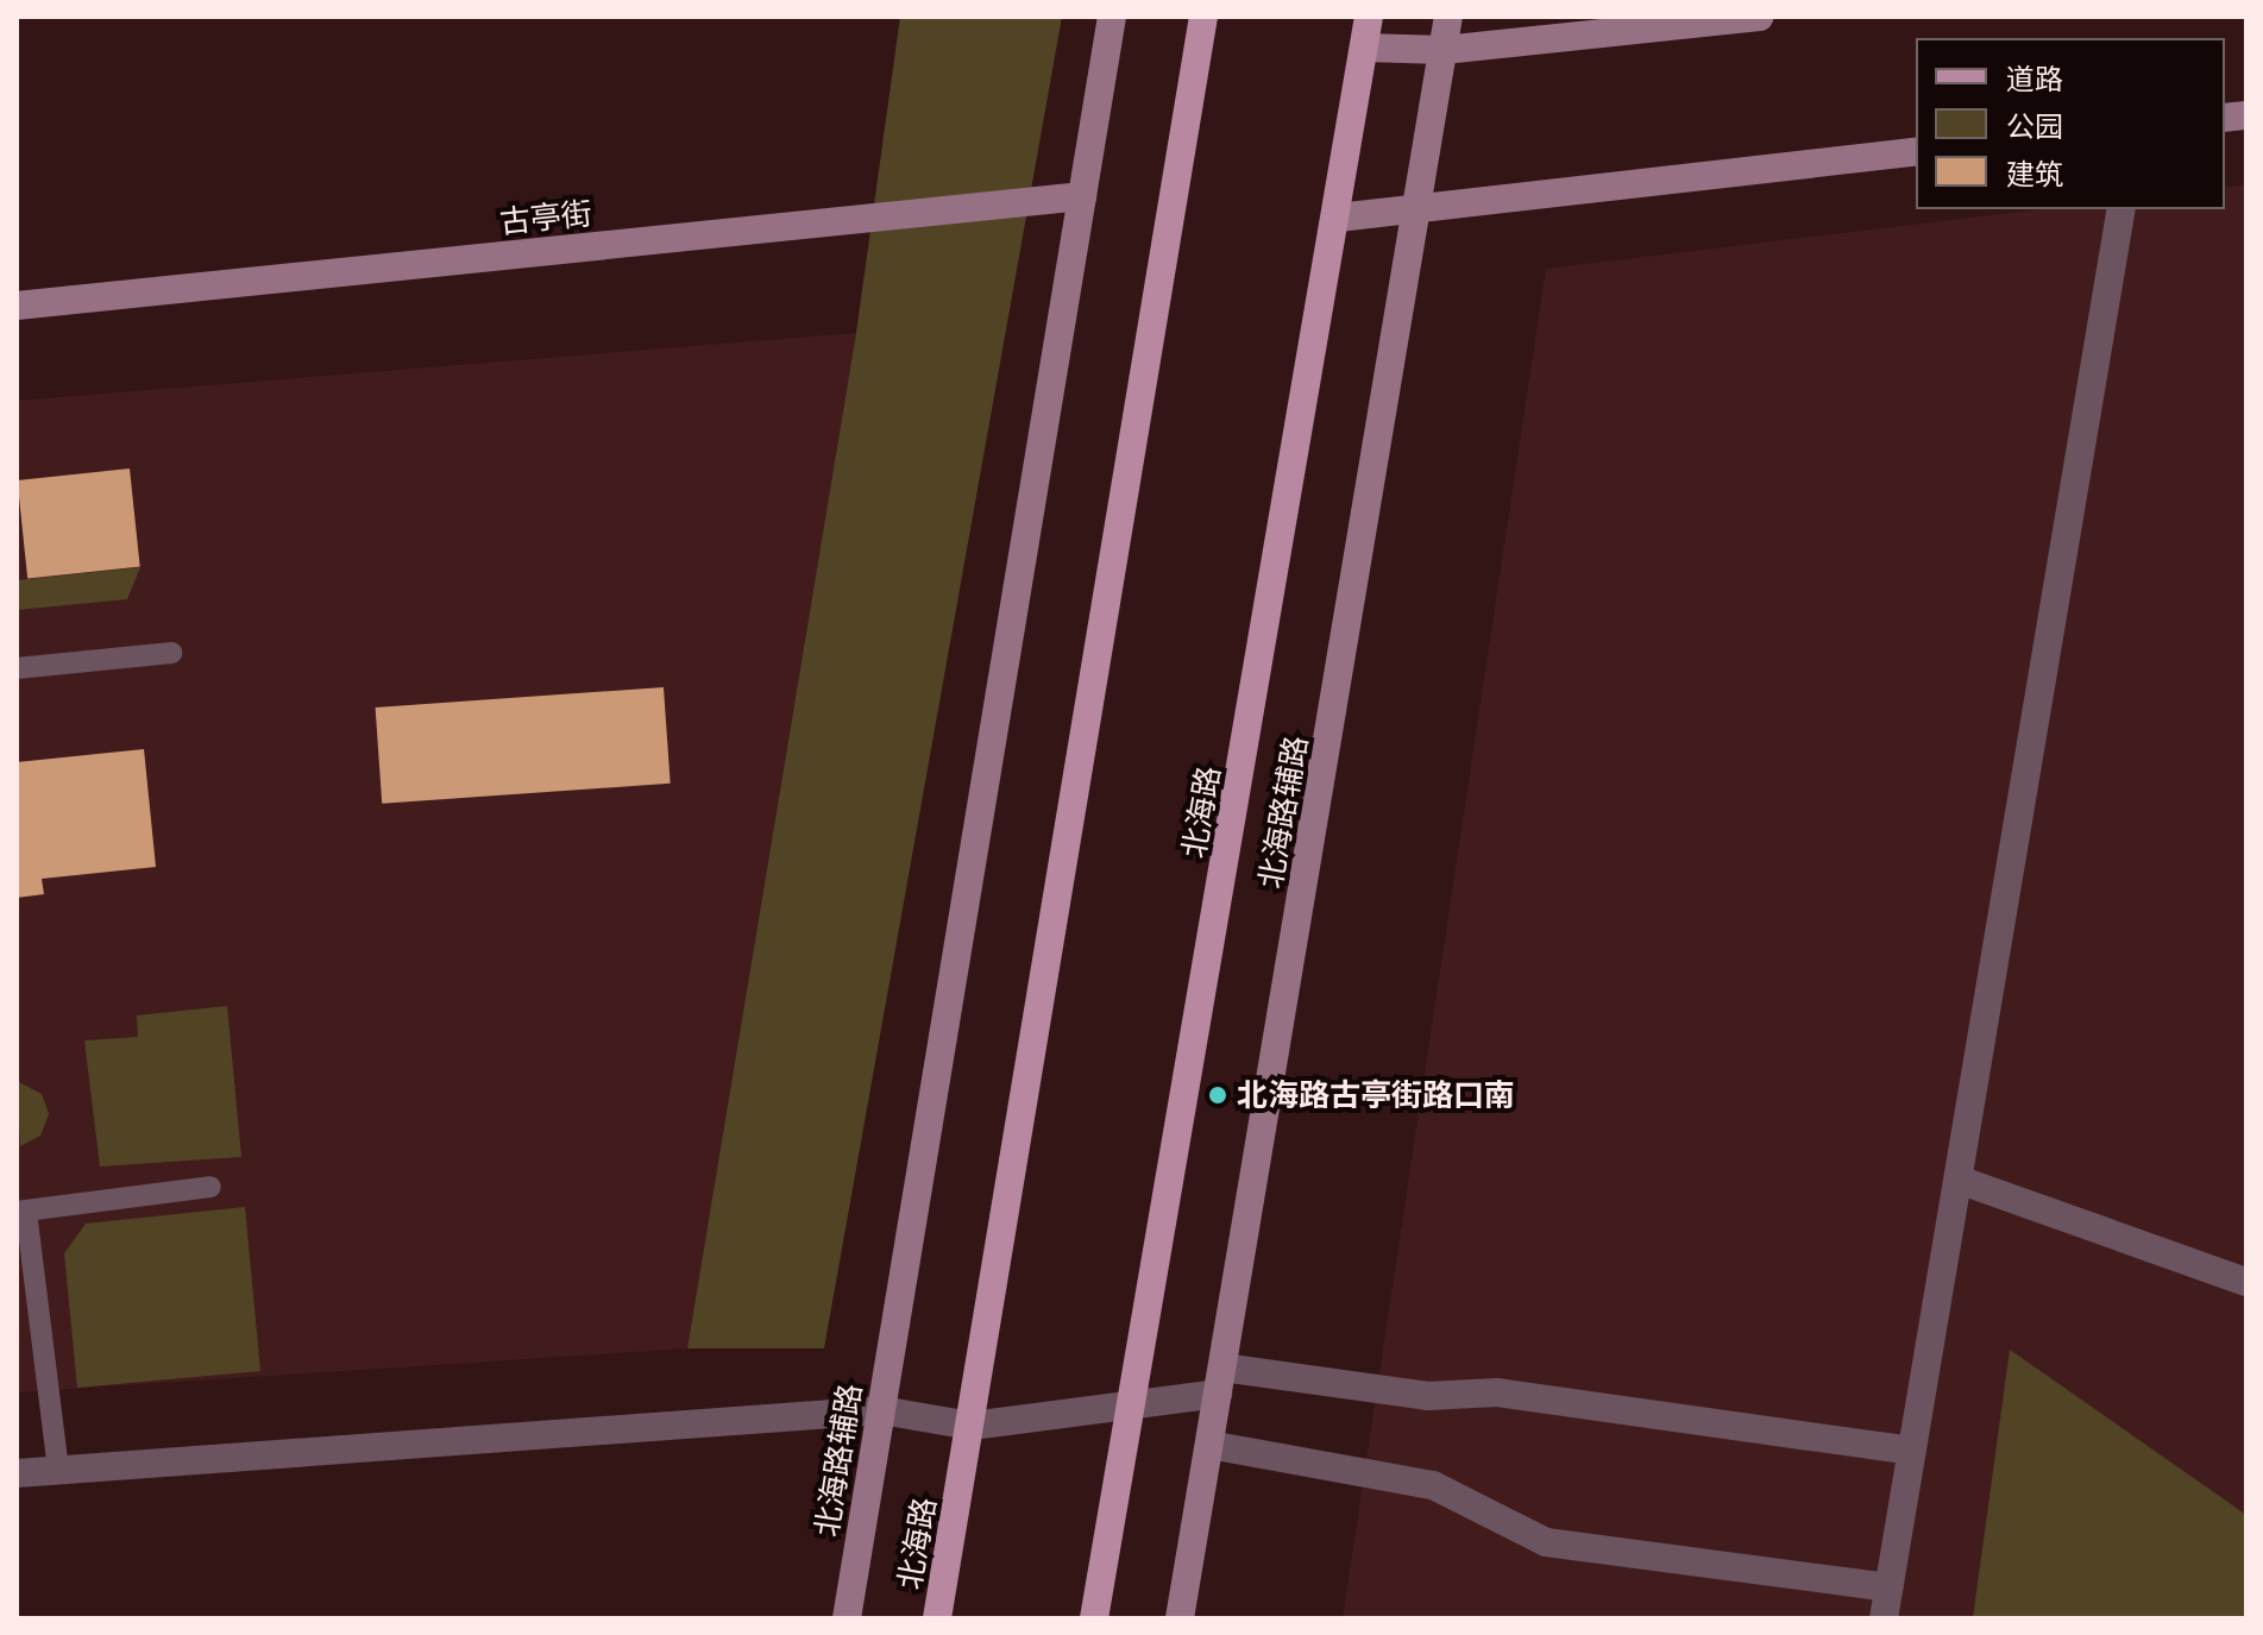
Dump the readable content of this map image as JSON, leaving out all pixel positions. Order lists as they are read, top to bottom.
{
  "streets": {
    "main road": ["北海路"],
    "street": ["古亭街", "北海路辅路"]
  },
  "crossings": [
    ["古亭街", "北海路辅路"]
  ],
  "places": ["北海路古亭街路口南"],
  "legend": ["道路", "公园", "建筑"]
}
